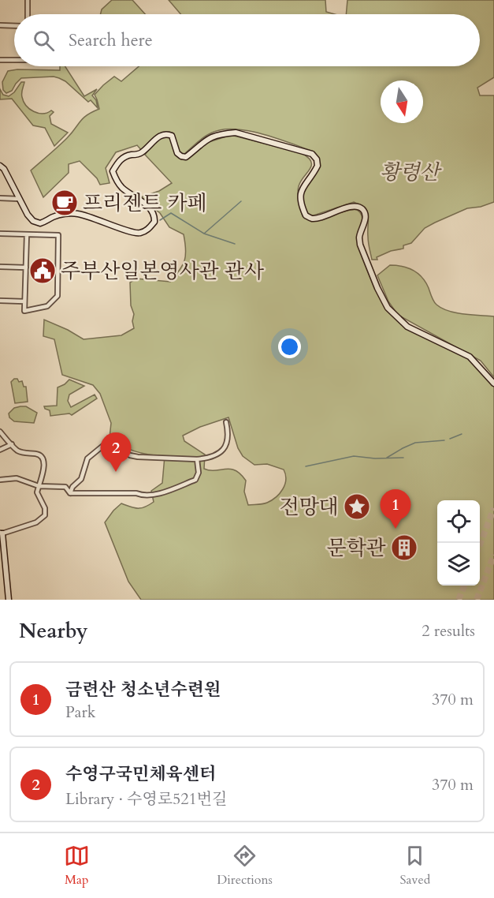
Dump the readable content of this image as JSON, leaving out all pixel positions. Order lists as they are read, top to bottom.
{
  "parks": ["황령산"],
  "places": {
    "cafe": ["프리젠트 카페"],
    "public building": ["주부산일본영사관 관사"],
    "place": ["전망대"],
    "building": ["문학관"]
  },
  "north": "bottom",
  "page": {
    "search": "Search here",
    "pins": ["2", "1"],
    "heading": ["Nearby", "2 results"],
    "list": [
      {
        "mark": "1",
        "name": "금련산 청소년수련원",
        "note": "Park",
        "value": "370 m"
      },
      {
        "mark": "2",
        "name": "수영구국민체육센터",
        "note": "Library · 수영로521번길",
        "value": "370 m"
      }
    ],
    "nav": ["Map", "Directions", "Saved"]
  }
}
